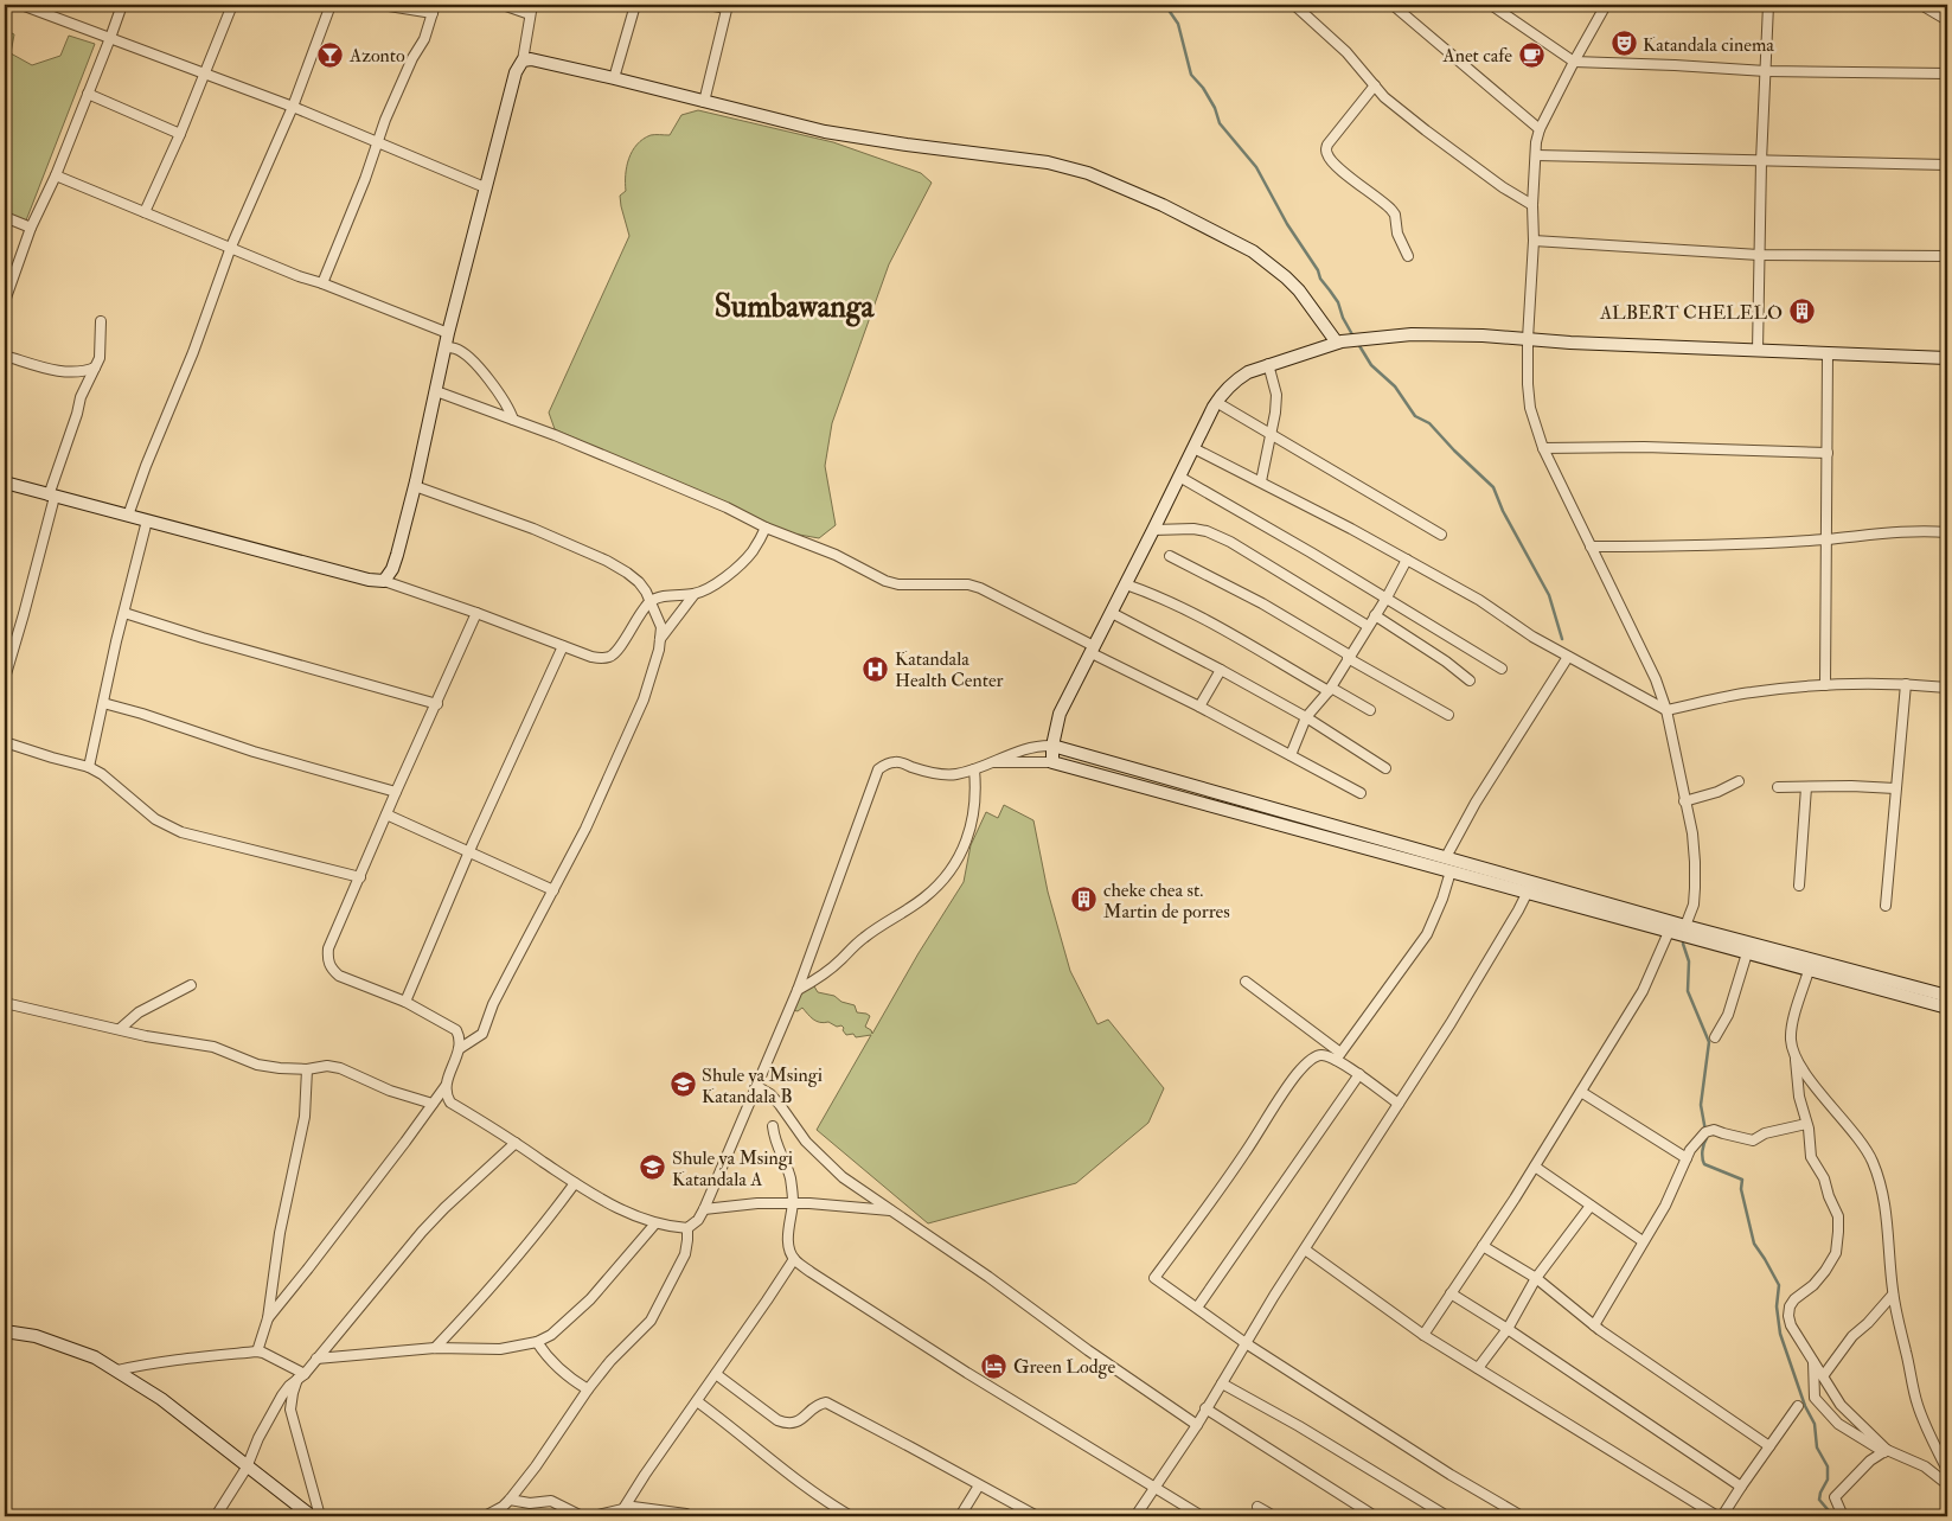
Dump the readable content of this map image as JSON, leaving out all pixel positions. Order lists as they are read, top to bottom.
{
  "districts": ["Sumbawanga"],
  "places": {
    "theatre": ["Katandala cinema"],
    "bar": ["Azonto"],
    "cafe": ["Anet cafe"],
    "building": ["ALBERT CHELELO", "cheke chea st. Martin de porres"],
    "hospital": ["Katandala Health Center"],
    "school or university": ["Shule ya Msingi Katandala B", "Shule ya Msingi Katandala A"],
    "hotel": ["Green Lodge"]
  }
}
